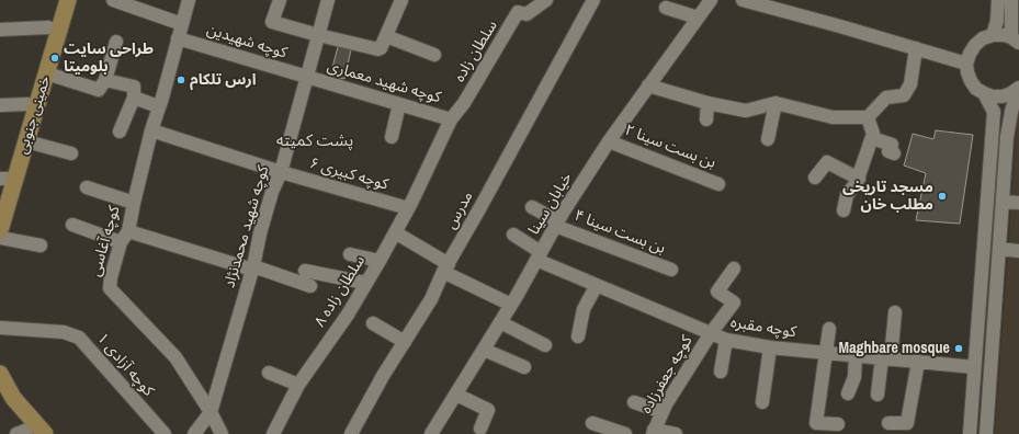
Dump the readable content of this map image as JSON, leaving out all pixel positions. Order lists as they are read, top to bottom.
{
  "streets": {
    "main road": ["خمینی جنوبی"],
    "street": [
      "کوچه شهیدین",
      "سلطان زاده",
      "کوچه شهید معماری",
      "بن بست سینا ۲",
      "کوچه کبیری ۶",
      "خیابان سینا",
      "مدرس",
      "کوچه شهید محمدنژاد",
      "بن بست سینا ۴",
      "کوچه آغاسی",
      "سلطان زاده ۸",
      "کوچه مقبره",
      "کوچه آزادی ۱",
      "کوچه جعفرزاده"
    ]
  },
  "crossings": [
    ["کوچه شهیدین", "کوچه شهید معماری"],
    ["کوچه شهیدین", "کوچه شهید محمدنژاد"],
    ["کوچه شهیدین", "کوچه آغاسی"],
    ["سلطان زاده", "کوچه شهید معماری"],
    ["سلطان زاده", "سلطان زاده ۸"],
    ["کوچه شهید معماری", "کوچه شهید محمدنژاد"],
    ["بن بست سینا ۲", "خیابان سینا"],
    ["کوچه کبیری ۶", "کوچه شهید محمدنژاد"],
    ["کوچه کبیری ۶", "کوچه آغاسی"],
    ["کوچه کبیری ۶", "سلطان زاده ۸"],
    ["خیابان سینا", "بن بست سینا ۴"],
    ["خیابان سینا", "کوچه مقبره"],
    ["کوچه شهید محمدنژاد", "کوچه آغاسی"],
    ["کوچه مقبره", "کوچه جعفرزاده"]
  ],
  "districts": ["پشت کمیته"],
  "places": [
    "طراحی سایت بلومیتا",
    "ارس تلکام",
    "مسجد تاریخی مطلب خان",
    "Maghbare mosque"
  ]
}
